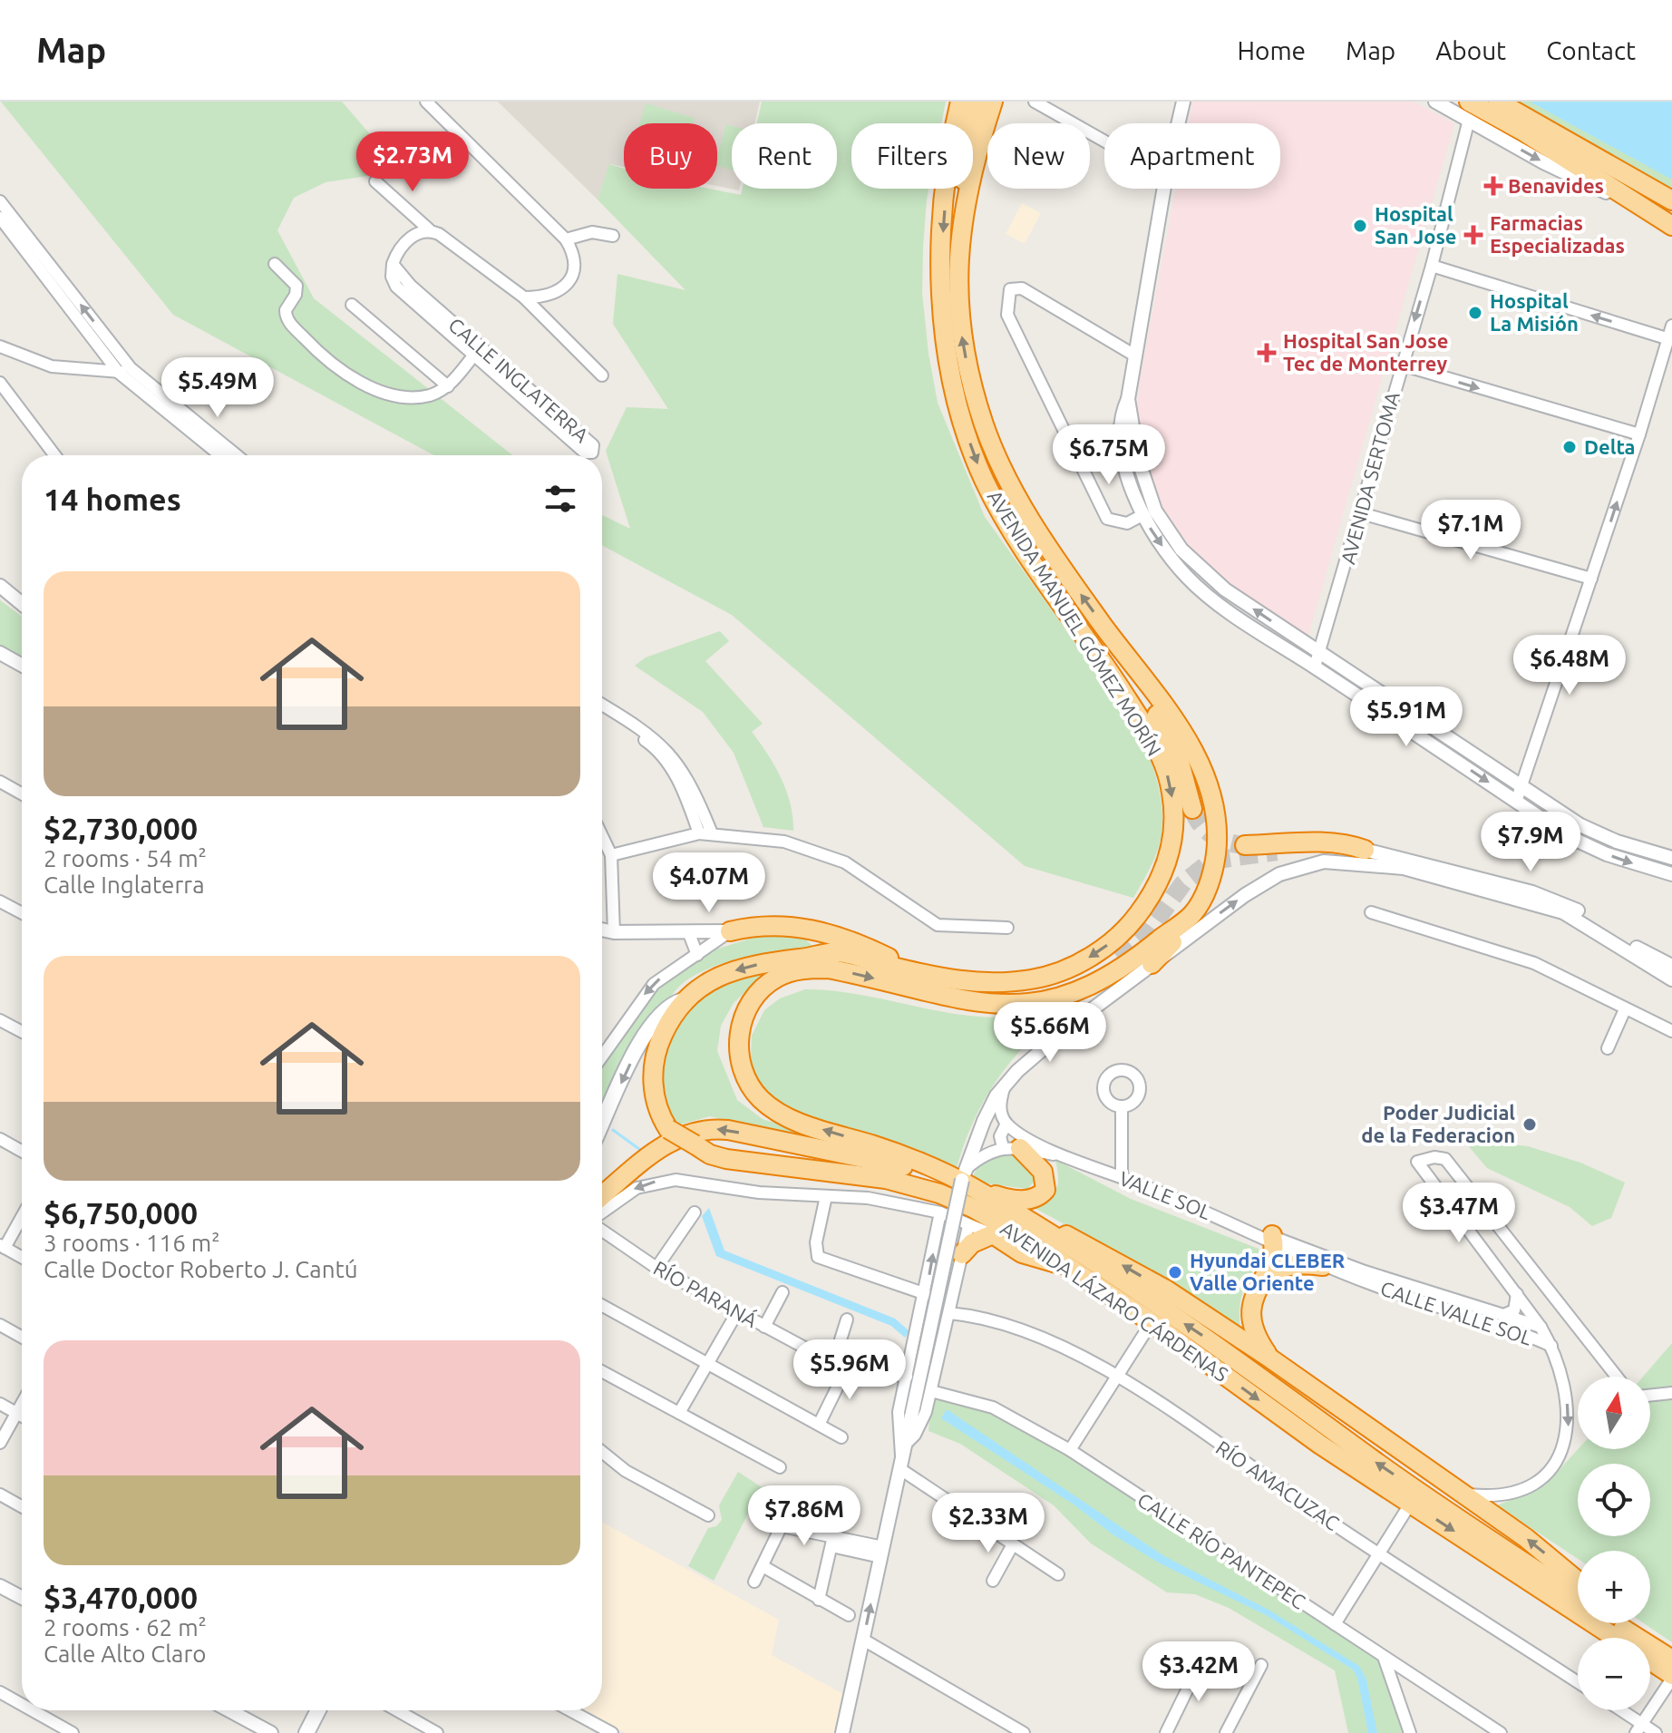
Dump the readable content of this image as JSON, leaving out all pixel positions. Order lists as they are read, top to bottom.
{
  "streets": {
    "highway": ["AVENIDA MANUEL GÓMEZ MORÍN", "AVENIDA LÁZARO CÁRDENAS"],
    "street": [
      "CALLE INGLATERRA",
      "AVENIDA SERTOMA",
      "VALLE SOL",
      "RÍO PARANÁ",
      "CALLE VALLE SOL",
      "RÍO AMACUZAC",
      "CALLE RÍO PANTEPEC"
    ]
  },
  "crossings": [
    ["AVENIDA MANUEL GÓMEZ MORÍN", "AVENIDA LÁZARO CÁRDENAS"],
    ["VALLE SOL", "CALLE VALLE SOL"]
  ],
  "places": {
    "health": ["Benavides", "Farmacias Especializadas", "Hospital San Jose Tec de Monterrey"],
    "other": [
      "Hospital San Jose",
      "Hospital La Misión",
      "Delta",
      "Poder Judicial de la Federacion",
      "Hyundai CLEBER Valle Oriente"
    ]
  },
  "north": "top",
  "page": {
    "header": "Map",
    "nav": [
      "Home",
      "Map",
      "About",
      "Contact"
    ],
    "chip": [
      "Buy",
      "Rent",
      "Filters",
      "New",
      "Apartment"
    ],
    "price": [
      "$2.73M",
      "$5.49M",
      "$6.75M",
      "$7.1M",
      "$6.48M",
      "$5.91M",
      "$7.9M",
      "$4.07M",
      "$5.66M",
      "$3.47M",
      "$5.96M",
      "$7.86M",
      "$2.33M",
      "$3.42M"
    ],
    "heading": "14 homes",
    "list": [
      {
        "name": "$2,730,000",
        "note": "2 rooms · 54 m² · Calle Inglaterra"
      },
      {
        "name": "$6,750,000",
        "note": "3 rooms · 116 m² · Calle Doctor Roberto J. Cantú"
      },
      {
        "name": "$3,470,000",
        "note": "2 rooms · 62 m² · Calle Alto Claro"
      }
    ],
    "map_buttons": ["+", "−"]
  }
}
